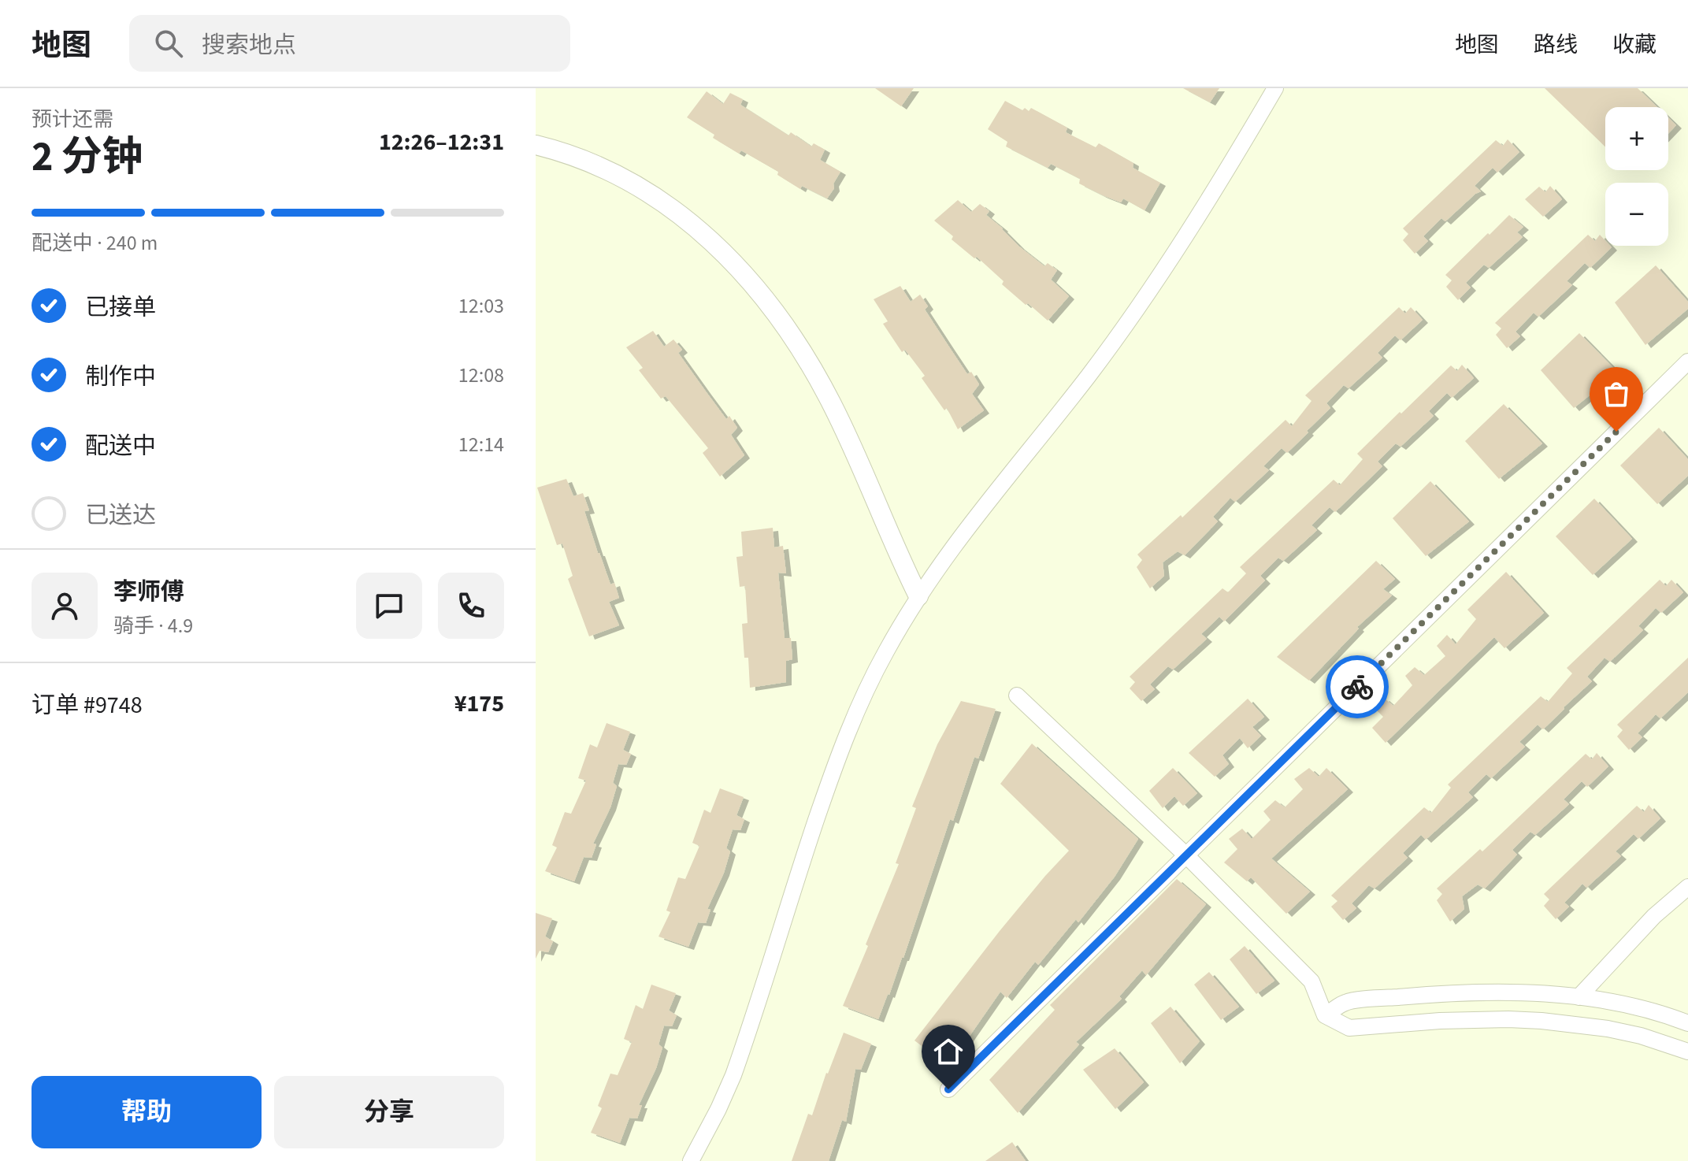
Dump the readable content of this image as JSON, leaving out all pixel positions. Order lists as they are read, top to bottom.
{
  "page": {
    "header": "地图",
    "search": "搜索地点",
    "nav": ["地图", "路线", "收藏"],
    "heading": ["2 分钟", "预计还需", "12:26–12:31"],
    "panel": [
      "李师傅",
      "骑手 · 4.9",
      "订单 #9748",
      "¥175"
    ],
    "map_buttons": ["+", "−"],
    "bar": "配送中 · 240 m",
    "list": [
      ["已接单", "12:03"],
      ["制作中", "12:08"],
      ["配送中", "12:14"],
      "已送达"
    ],
    "buttons": ["帮助", "分享"]
  }
}
